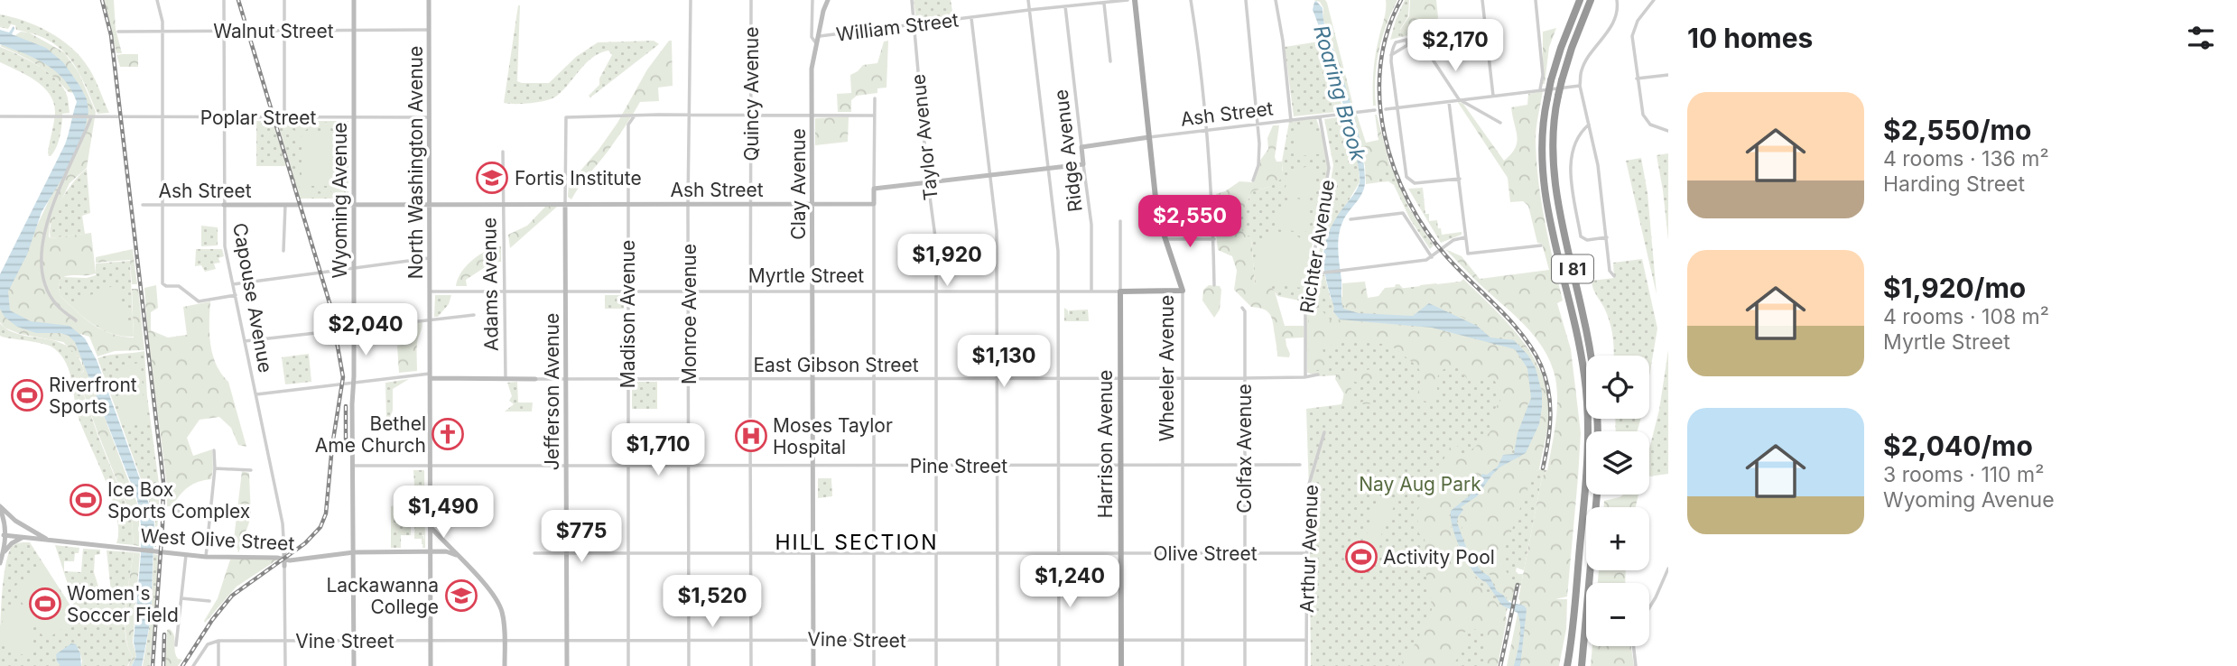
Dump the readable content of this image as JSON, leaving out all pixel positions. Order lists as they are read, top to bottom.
{
  "streets": {
    "highway": ["I 81"],
    "main road": [
      "Ash Street",
      "Ridge Avenue",
      "North Washington Avenue",
      "Clay Avenue",
      "Wyoming Avenue",
      "Myrtle Street",
      "Capouse Avenue",
      "East Gibson Street",
      "Wheeler Avenue",
      "Jefferson Avenue",
      "Harrison Avenue",
      "West Olive Street"
    ],
    "street": [
      "William Street",
      "Walnut Street",
      "Quincy Avenue",
      "Poplar Street",
      "Taylor Avenue",
      "Richter Avenue",
      "Adams Avenue",
      "Madison Avenue",
      "Monroe Avenue",
      "Colfax Avenue",
      "Pine Street",
      "Arthur Avenue",
      "Olive Street",
      "Vine Street"
    ]
  },
  "crossings": [
    ["William Street", "Taylor Avenue"],
    ["William Street", "Ridge Avenue"],
    ["William Street", "Clay Avenue"],
    ["Walnut Street", "North Washington Avenue"],
    ["Walnut Street", "Wyoming Avenue"],
    ["Walnut Street", "Capouse Avenue"],
    ["Quincy Avenue", "Ash Street"],
    ["Quincy Avenue", "Myrtle Street"],
    ["Quincy Avenue", "East Gibson Street"],
    ["Ash Street", "Ridge Avenue"],
    ["Ash Street", "North Washington Avenue"],
    ["Ash Street", "Clay Avenue"],
    ["Ash Street", "Wyoming Avenue"],
    ["Ash Street", "Richter Avenue"],
    ["Ash Street", "Adams Avenue"],
    ["Ash Street", "Capouse Avenue"],
    ["Ash Street", "Madison Avenue"],
    ["Ash Street", "Monroe Avenue"],
    ["Ash Street", "Wheeler Avenue"],
    ["Ash Street", "Jefferson Avenue"],
    ["Poplar Street", "North Washington Avenue"],
    ["Poplar Street", "Wyoming Avenue"],
    ["Poplar Street", "Capouse Avenue"],
    ["Taylor Avenue", "Myrtle Street"],
    ["Taylor Avenue", "East Gibson Street"],
    ["Taylor Avenue", "Pine Street"],
    ["Taylor Avenue", "Olive Street"],
    ["Taylor Avenue", "Vine Street"],
    ["Ridge Avenue", "Myrtle Street"],
    ["North Washington Avenue", "Myrtle Street"],
    ["North Washington Avenue", "East Gibson Street"],
    ["North Washington Avenue", "Pine Street"],
    ["North Washington Avenue", "West Olive Street"],
    ["North Washington Avenue", "Vine Street"],
    ["Clay Avenue", "Myrtle Street"],
    ["Clay Avenue", "East Gibson Street"],
    ["Clay Avenue", "Pine Street"],
    ["Clay Avenue", "Olive Street"],
    ["Clay Avenue", "Vine Street"],
    ["Wyoming Avenue", "East Gibson Street"],
    ["Wyoming Avenue", "Pine Street"],
    ["Wyoming Avenue", "West Olive Street"],
    ["Wyoming Avenue", "Vine Street"],
    ["Richter Avenue", "East Gibson Street"],
    ["Myrtle Street", "Adams Avenue"],
    ["Myrtle Street", "Madison Avenue"],
    ["Myrtle Street", "Monroe Avenue"],
    ["Myrtle Street", "Wheeler Avenue"],
    ["Myrtle Street", "Jefferson Avenue"],
    ["Myrtle Street", "Harrison Avenue"],
    ["Adams Avenue", "East Gibson Street"],
    ["Capouse Avenue", "East Gibson Street"],
    ["Capouse Avenue", "West Olive Street"],
    ["Madison Avenue", "East Gibson Street"],
    ["Madison Avenue", "Jefferson Avenue"],
    ["Madison Avenue", "Pine Street"],
    ["Madison Avenue", "Olive Street"],
    ["Madison Avenue", "Vine Street"],
    ["Monroe Avenue", "East Gibson Street"],
    ["Monroe Avenue", "Pine Street"],
    ["Monroe Avenue", "Olive Street"],
    ["Monroe Avenue", "Vine Street"],
    ["East Gibson Street", "Wheeler Avenue"],
    ["East Gibson Street", "Jefferson Avenue"],
    ["East Gibson Street", "Harrison Avenue"],
    ["East Gibson Street", "Colfax Avenue"],
    ["Wheeler Avenue", "Pine Street"],
    ["Wheeler Avenue", "Olive Street"],
    ["Wheeler Avenue", "Vine Street"],
    ["Jefferson Avenue", "Pine Street"],
    ["Jefferson Avenue", "Olive Street"],
    ["Jefferson Avenue", "Vine Street"],
    ["Harrison Avenue", "Pine Street"],
    ["Harrison Avenue", "Olive Street"],
    ["Harrison Avenue", "Vine Street"],
    ["Colfax Avenue", "Pine Street"],
    ["Colfax Avenue", "Olive Street"],
    ["Colfax Avenue", "Vine Street"],
    ["Arthur Avenue", "Olive Street"],
    ["Arthur Avenue", "Vine Street"]
  ],
  "districts": ["HILL SECTION"],
  "water": ["Roaring Brook"],
  "parks": ["Nay Aug Park"],
  "places": {
    "school or university": ["Fortis Institute", "Lackawanna College"],
    "sports": [
      "Riverfront Sports",
      "Ice Box Sports Complex",
      "Activity Pool",
      "Women's Soccer Field"
    ],
    "church": ["Bethel Ame Church"],
    "hospital": ["Moses Taylor Hospital"]
  },
  "page": {
    "heading": "10 homes",
    "price": [
      "$2,170",
      "$2,550",
      "$1,920",
      "$2,040",
      "$1,130",
      "$1,710",
      "$1,490",
      "$775",
      "$1,240",
      "$1,520"
    ],
    "list": [
      {
        "name": "$2,550/mo",
        "note": "4 rooms · 136 m² · Harding Street"
      },
      {
        "name": "$1,920/mo",
        "note": "4 rooms · 108 m² · Myrtle Street"
      },
      {
        "name": "$2,040/mo",
        "note": "3 rooms · 110 m² · Wyoming Avenue"
      }
    ],
    "map_buttons": ["+", "−"]
  }
}
